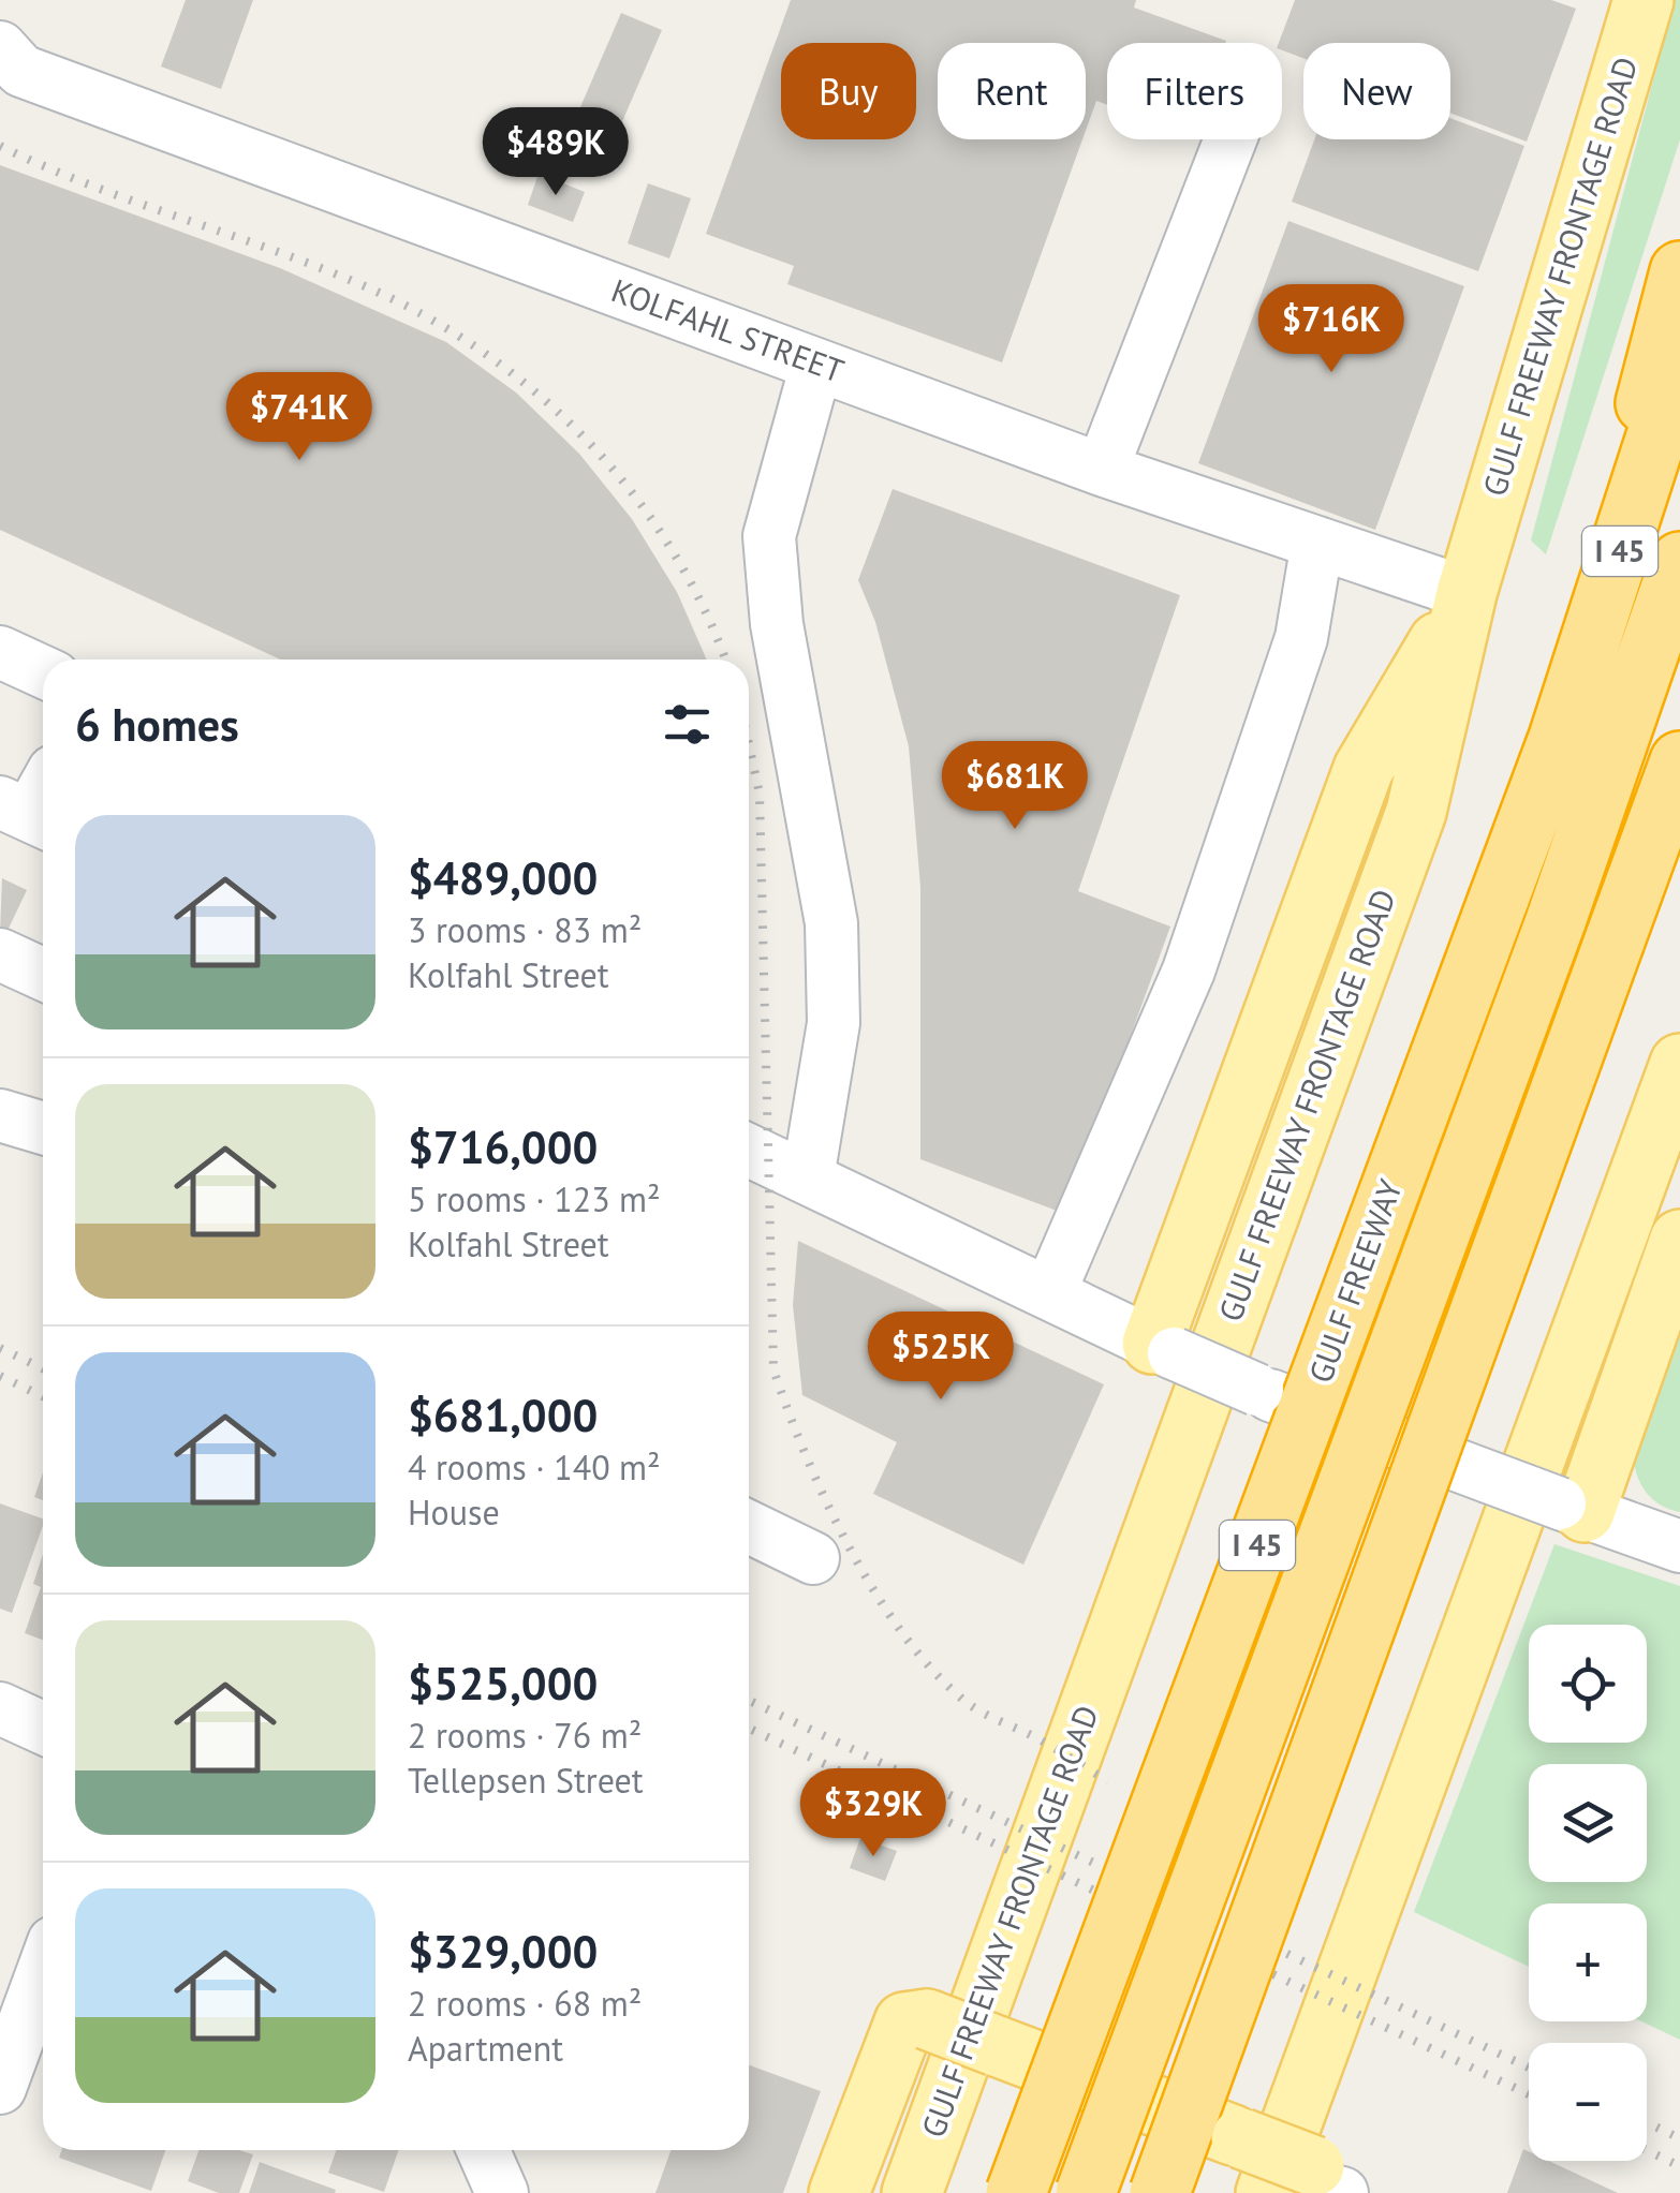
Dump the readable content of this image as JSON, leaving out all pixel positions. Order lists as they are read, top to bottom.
{
  "streets": {
    "highway": ["I 45", "GULF FREEWAY"],
    "main road": ["GULF FREEWAY FRONTAGE ROAD"],
    "street": ["KOLFAHL STREET"]
  },
  "crossings": [
    ["GULF FREEWAY FRONTAGE ROAD", "KOLFAHL STREET"]
  ],
  "page": {
    "chip": [
      "Buy",
      "Rent",
      "Filters",
      "New"
    ],
    "price": [
      "$489K",
      "$716K",
      "$741K",
      "$681K",
      "$525K",
      "$329K"
    ],
    "heading": "6 homes",
    "list": [
      {
        "name": "$489,000",
        "note": "3 rooms · 83 m² · Kolfahl Street"
      },
      {
        "name": "$716,000",
        "note": "5 rooms · 123 m² · Kolfahl Street"
      },
      {
        "name": "$681,000",
        "note": "4 rooms · 140 m² · House"
      },
      {
        "name": "$525,000",
        "note": "2 rooms · 76 m² · Tellepsen Street"
      },
      {
        "name": "$329,000",
        "note": "2 rooms · 68 m² · Apartment"
      }
    ],
    "map_buttons": ["+", "−"]
  }
}
